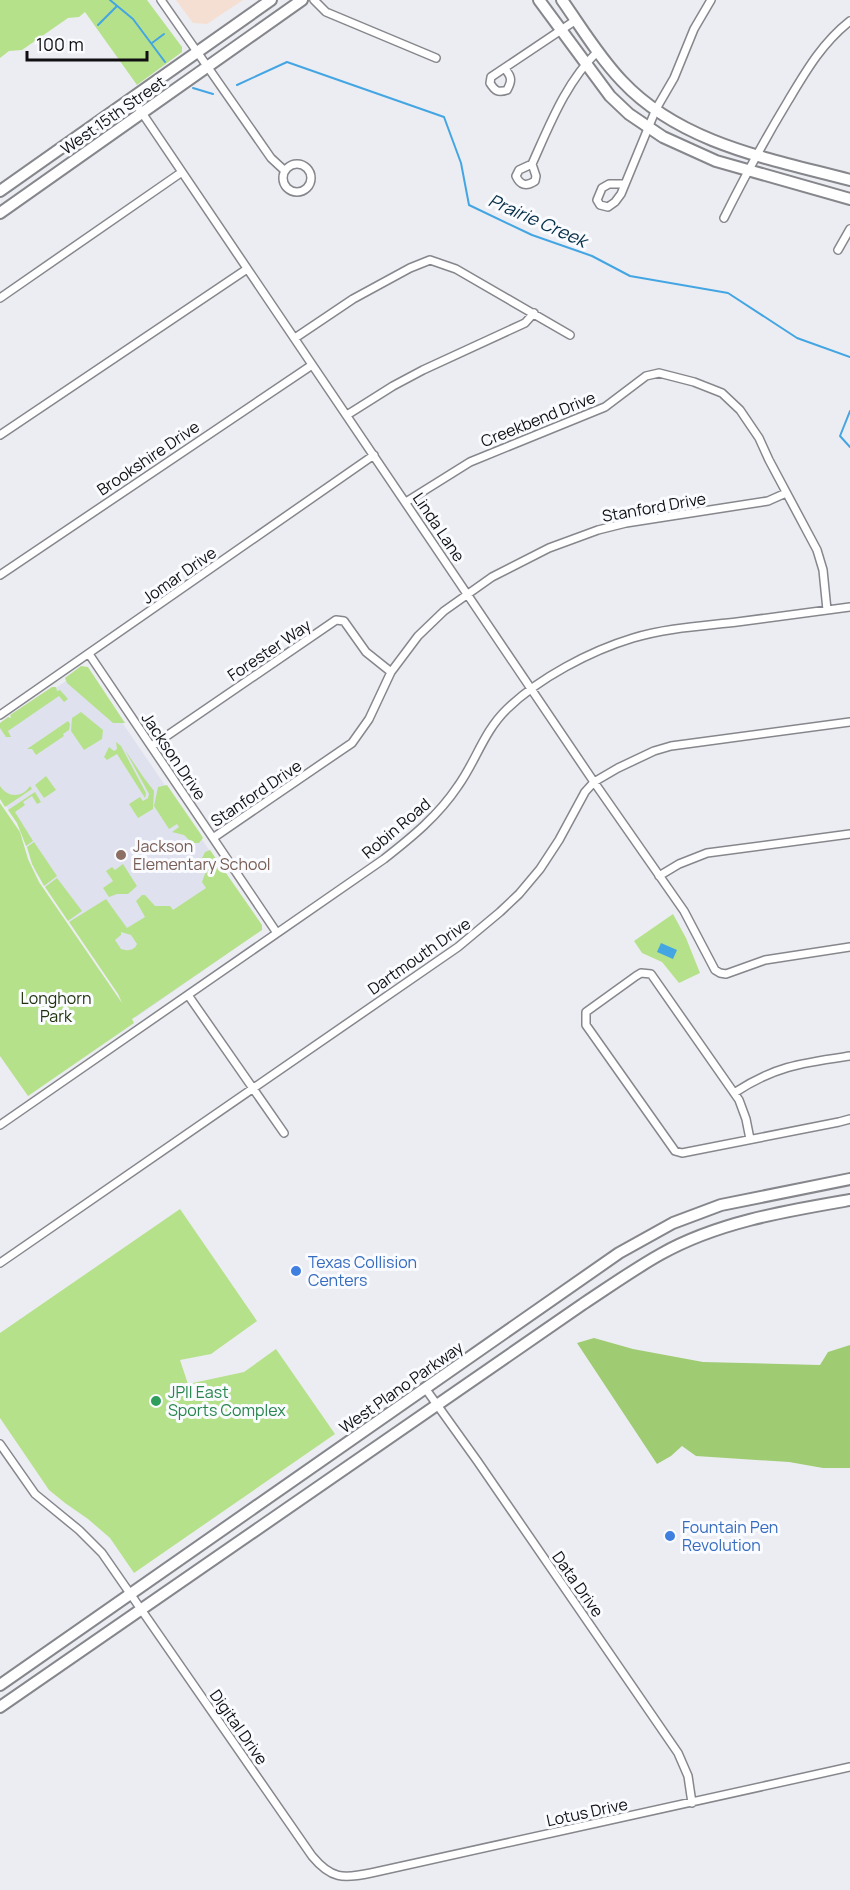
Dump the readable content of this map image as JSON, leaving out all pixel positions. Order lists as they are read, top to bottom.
{
  "streets": {
    "main road": ["West 15th Street", "West Plano Parkway"],
    "street": [
      "Creekbend Drive",
      "Brookshire Drive",
      "Stanford Drive",
      "Linda Lane",
      "Jomar Drive",
      "Forester Way",
      "Jackson Drive",
      "Robin Road",
      "Dartmouth Drive",
      "Data Drive",
      "Digital Drive",
      "Lotus Drive"
    ]
  },
  "crossings": [
    ["West 15th Street", "Linda Lane"],
    ["Creekbend Drive", "Stanford Drive"],
    ["Creekbend Drive", "Linda Lane"],
    ["Creekbend Drive", "Robin Road"],
    ["Brookshire Drive", "Linda Lane"],
    ["Stanford Drive", "Linda Lane"],
    ["Stanford Drive", "Forester Way"],
    ["Stanford Drive", "Jackson Drive"],
    ["Linda Lane", "Jomar Drive"],
    ["Linda Lane", "Robin Road"],
    ["Linda Lane", "Dartmouth Drive"],
    ["Jomar Drive", "Jackson Drive"],
    ["Forester Way", "Jackson Drive"],
    ["Jackson Drive", "Robin Road"],
    ["West Plano Parkway", "Data Drive"],
    ["West Plano Parkway", "Digital Drive"],
    ["Data Drive", "Lotus Drive"],
    ["Digital Drive", "Lotus Drive"]
  ],
  "water": ["Prairie Creek"],
  "parks": ["Longhorn Park"],
  "places": [
    "Jackson Elementary School",
    "Texas Collision Centers",
    "JPII East Sports Complex",
    "Fountain Pen Revolution"
  ],
  "scale_bar": "100 m"
}
